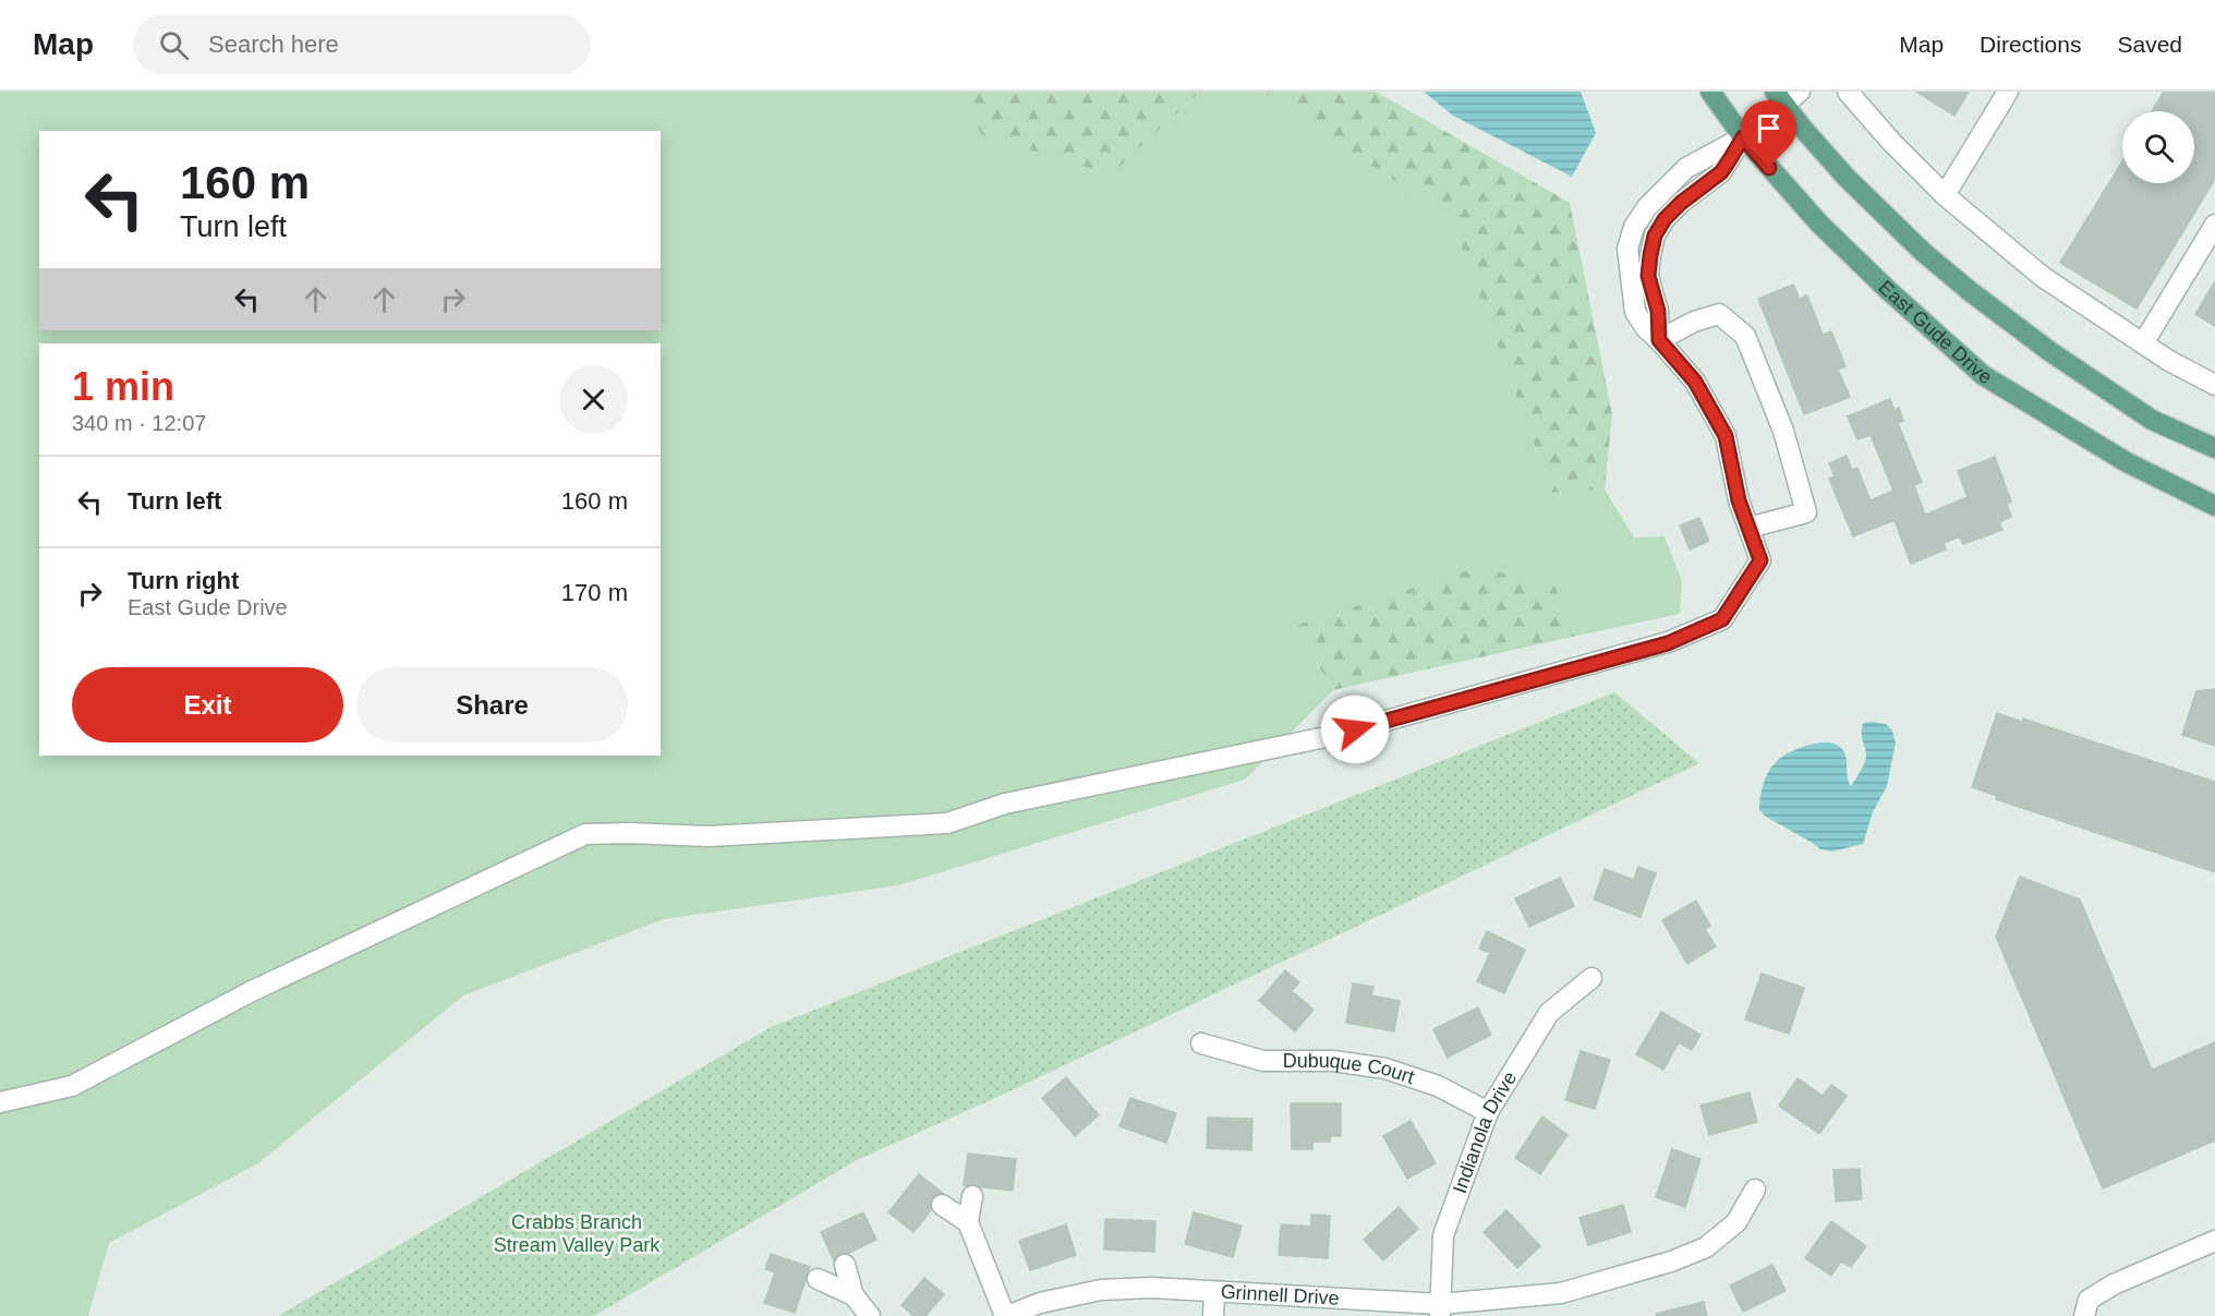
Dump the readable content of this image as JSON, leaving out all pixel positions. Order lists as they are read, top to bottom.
{
  "streets": {
    "main road": ["East Gude Drive"],
    "street": ["Dubuque Court", "Indianola Drive", "Grinnell Drive"]
  },
  "crossings": [
    ["Dubuque Court", "Indianola Drive"],
    ["Indianola Drive", "Grinnell Drive"]
  ],
  "parks": ["Crabbs Branch Stream Valley Park"],
  "page": {
    "header": "Map",
    "search": "Search here",
    "nav": ["Map", "Directions", "Saved"],
    "turn": ["160 m", "Turn left"],
    "heading": ["1 min", "340 m · 12:07"],
    "list": [
      {
        "name": "Turn left",
        "value": "160 m"
      },
      {
        "name": "Turn right",
        "note": "East Gude Drive",
        "value": "170 m"
      }
    ],
    "buttons": ["Exit", "Share"]
  }
}
